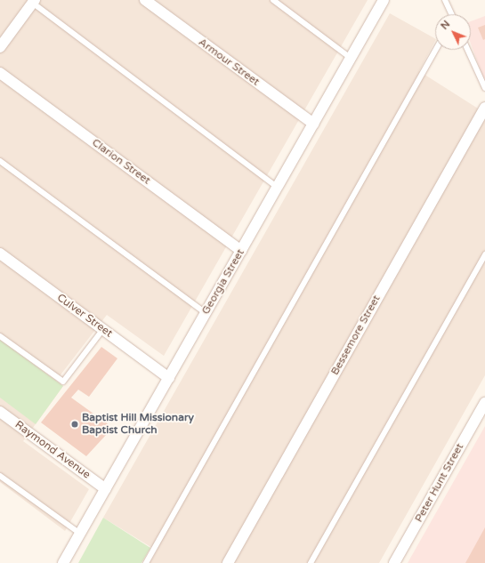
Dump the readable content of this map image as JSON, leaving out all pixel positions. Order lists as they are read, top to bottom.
{
  "streets": {
    "street": [
      "Armour Street",
      "Clarion Street",
      "Georgia Street",
      "Culver Street",
      "Bessemore Street",
      "Raymond Avenue",
      "Peter Hunt Street"
    ]
  },
  "crossings": [
    ["Armour Street", "Georgia Street"],
    ["Clarion Street", "Georgia Street"],
    ["Georgia Street", "Culver Street"],
    ["Georgia Street", "Raymond Avenue"]
  ],
  "places": ["Baptist Hill Missionary Baptist Church"],
  "north": "top left"
}
